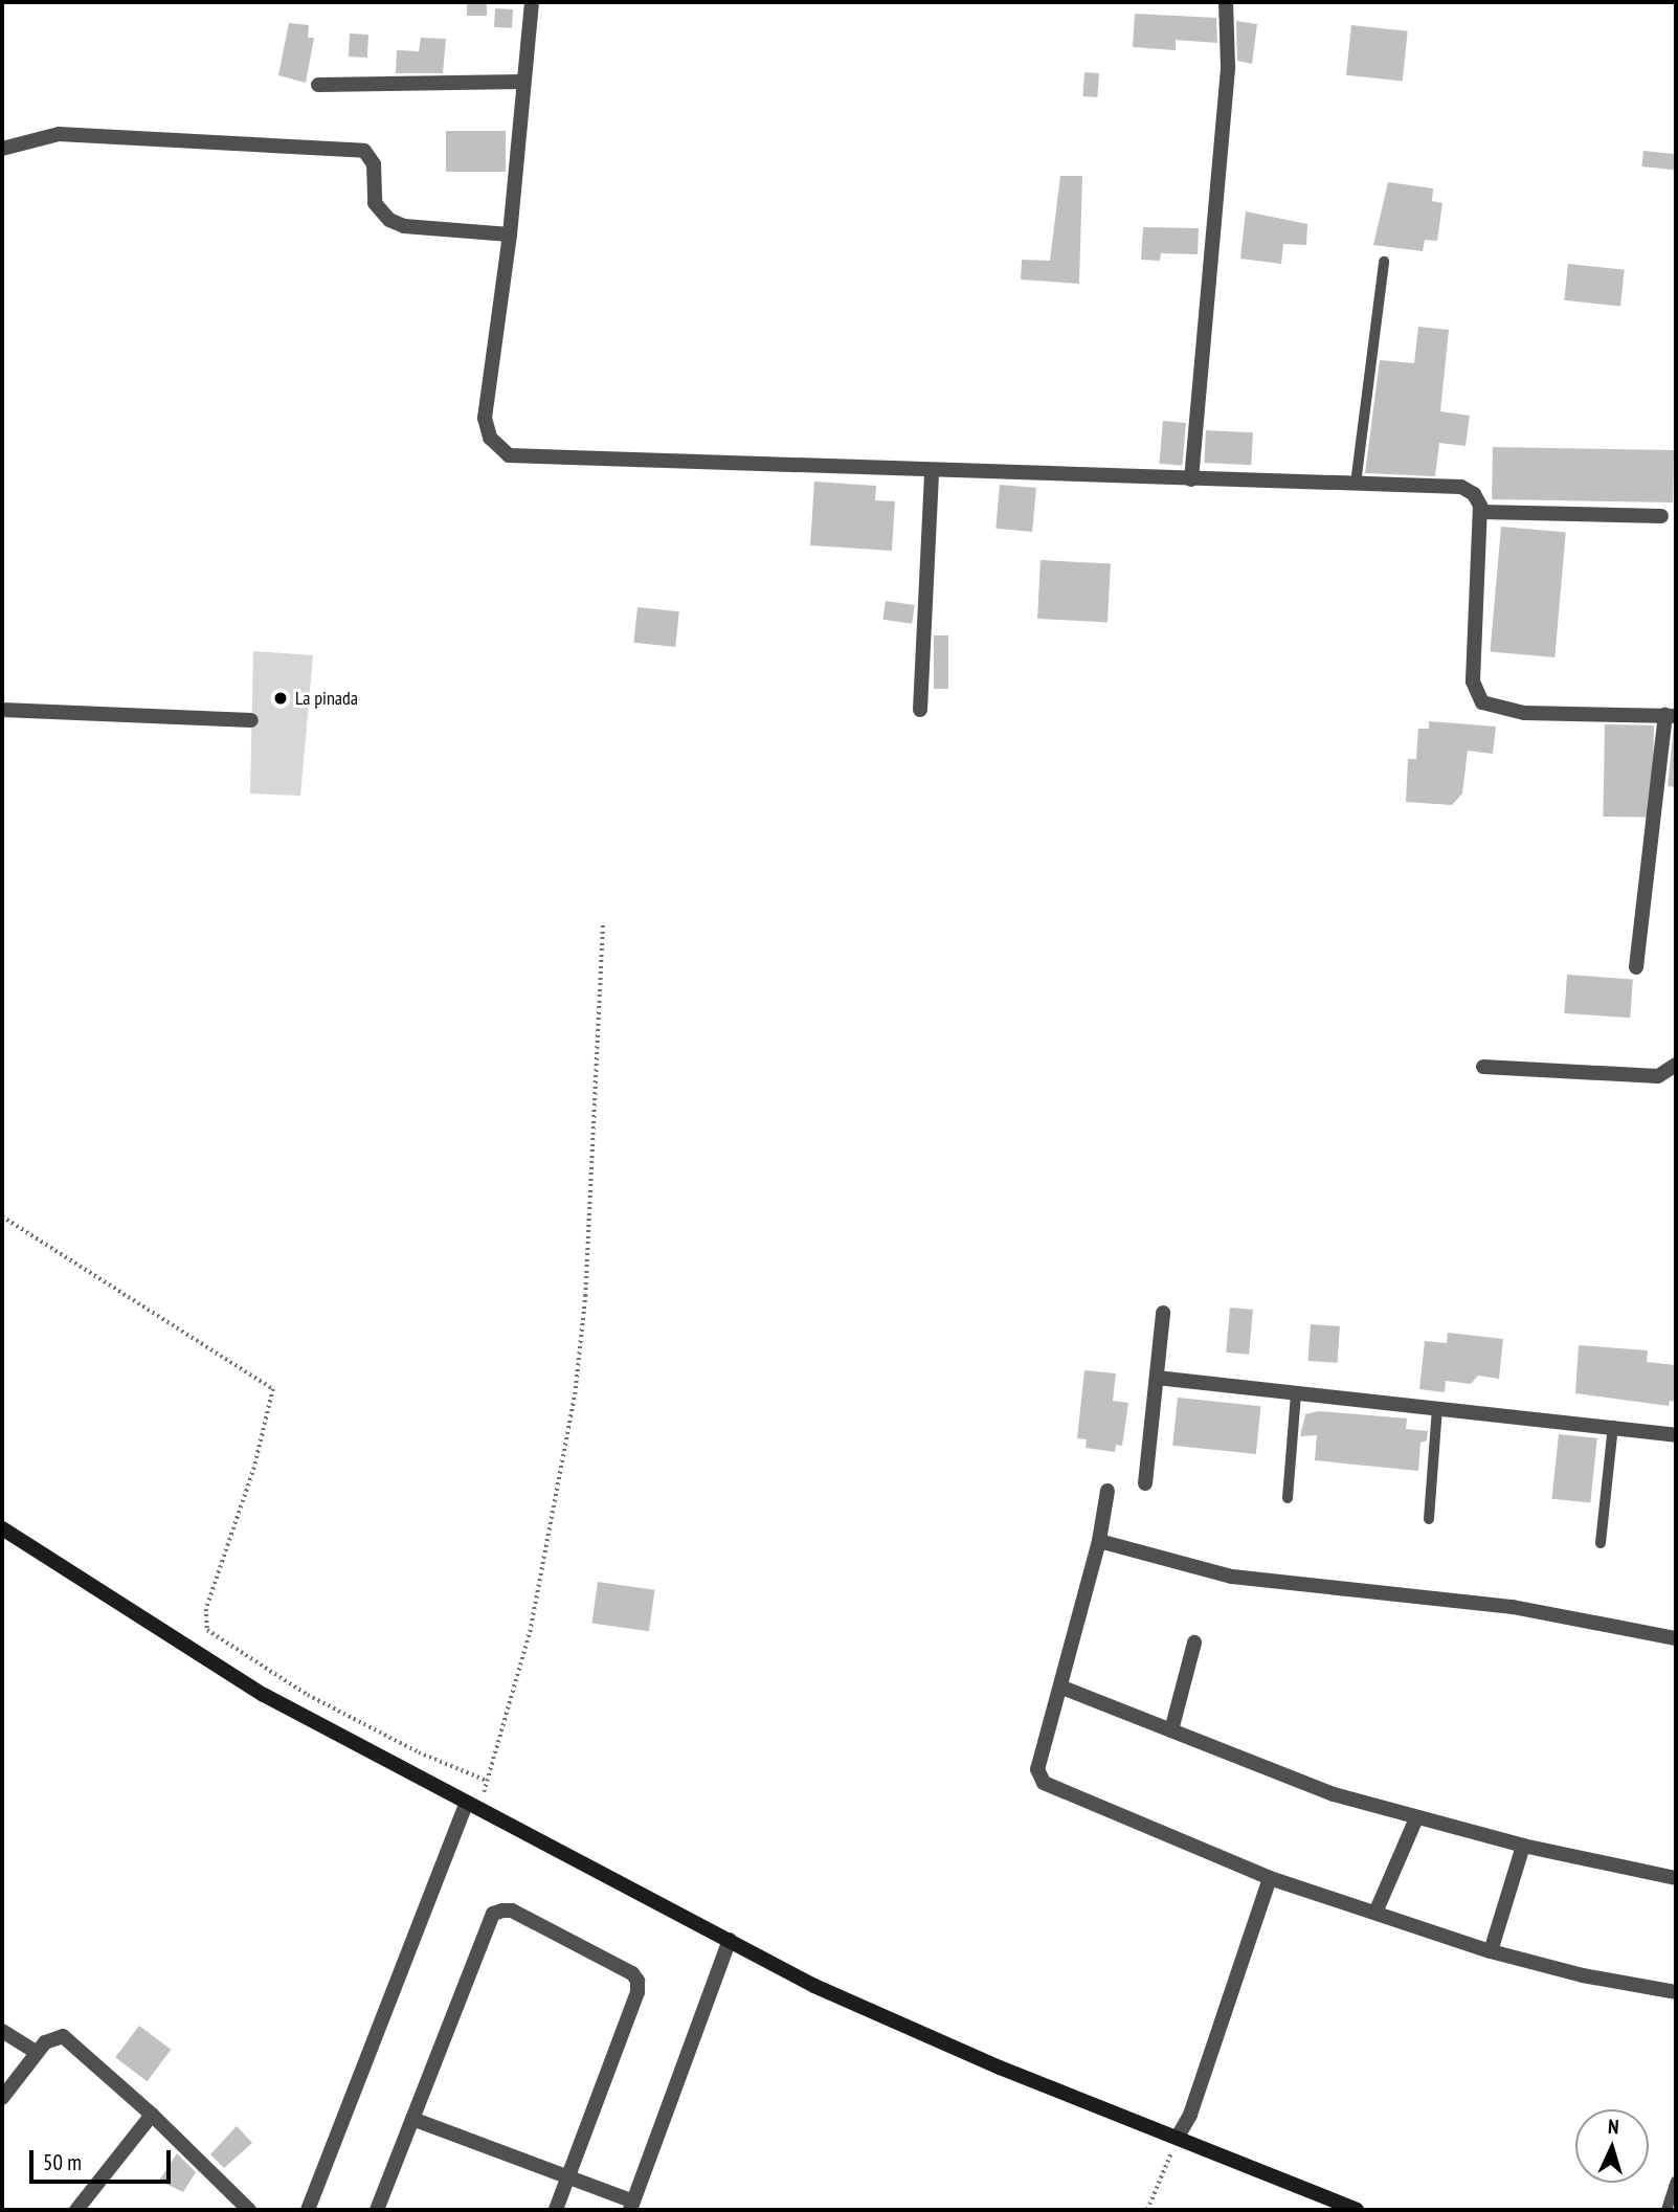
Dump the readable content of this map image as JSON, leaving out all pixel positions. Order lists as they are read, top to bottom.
{
  "places": ["La pinada"],
  "scale_bar": "50 m",
  "north": "top"
}
